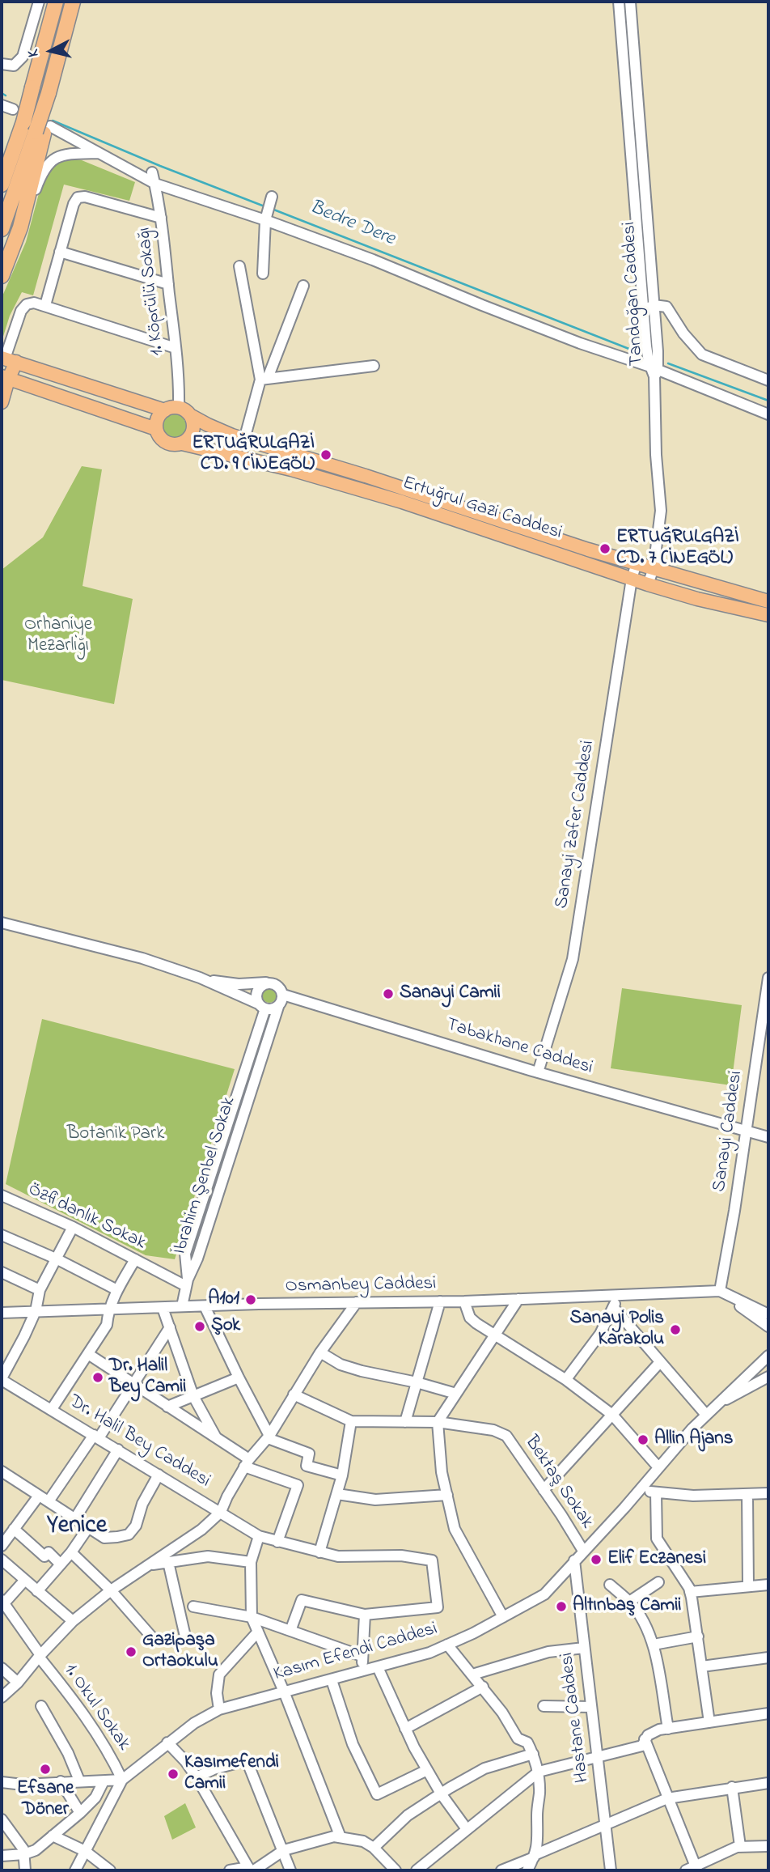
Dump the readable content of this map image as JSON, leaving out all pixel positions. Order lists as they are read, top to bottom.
{
  "streets": {
    "main road": ["Ertuğrul Gazi Caddesi"],
    "street": [
      "1. Köprülü Sokağı",
      "Tandoğan Caddesi",
      "Sanayi Zafer Caddesi",
      "Tabakhane Caddesi",
      "Sanayi Caddesi",
      "İbrahim Şenbel Sokak",
      "Özfidanlık Sokak",
      "Osmanbey Caddesi",
      "Dr. Halil Bey Caddesi",
      "Bektaş Sokak",
      "Kasım Efendi Caddesi",
      "1. Okul Sokak",
      "Hastane Caddesi"
    ]
  },
  "crossings": [
    ["1. Köprülü Sokağı", "Ertuğrul Gazi Caddesi"],
    ["Ertuğrul Gazi Caddesi", "Sanayi Zafer Caddesi"],
    ["Sanayi Zafer Caddesi", "Tabakhane Caddesi"],
    ["Tabakhane Caddesi", "Sanayi Caddesi"],
    ["Tabakhane Caddesi", "İbrahim Şenbel Sokak"],
    ["Sanayi Caddesi", "Osmanbey Caddesi"],
    ["İbrahim Şenbel Sokak", "Özfidanlık Sokak"],
    ["Bektaş Sokak", "Kasım Efendi Caddesi"],
    ["Kasım Efendi Caddesi", "1. Okul Sokak"],
    ["Kasım Efendi Caddesi", "Hastane Caddesi"]
  ],
  "districts": ["Yenice"],
  "water": ["Bedre Dere"],
  "parks": ["Orhaniye Mezarlığı", "Botanik Park"],
  "places": [
    "ERTUĞRULGAZİ CD. 9 (İNEGÖL)",
    "ERTUĞRULGAZİ CD. 7 (İNEGÖL)",
    "Sanayi Camii",
    "A101",
    "Şok",
    "Sanayi Polis Karakolu",
    "Dr. Halil Bey Camii",
    "Allin Ajans",
    "Elif Eczanesi",
    "Altınbaş Camii",
    "Gazipaşa Ortaokulu",
    "Efsane Döner",
    "Kasımefendi Camii"
  ],
  "north": "left"
}
